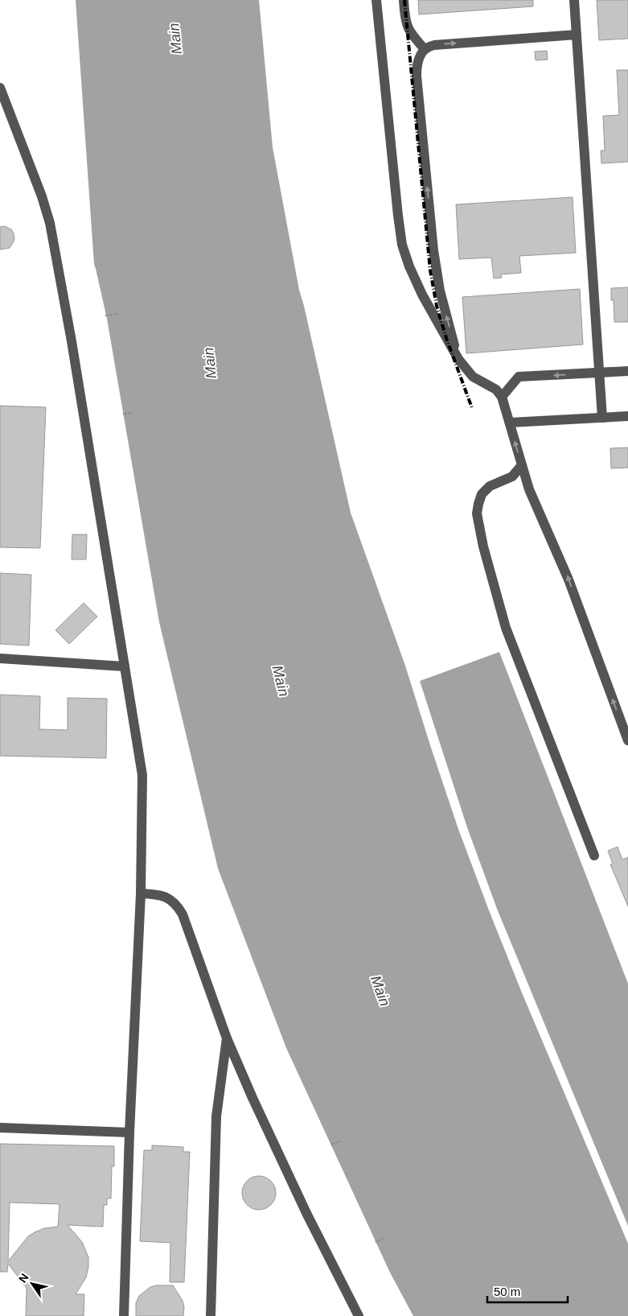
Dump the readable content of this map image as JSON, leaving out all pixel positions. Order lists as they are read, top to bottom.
{
  "water": ["Main"],
  "scale_bar": "50 m",
  "north": "top left"
}
